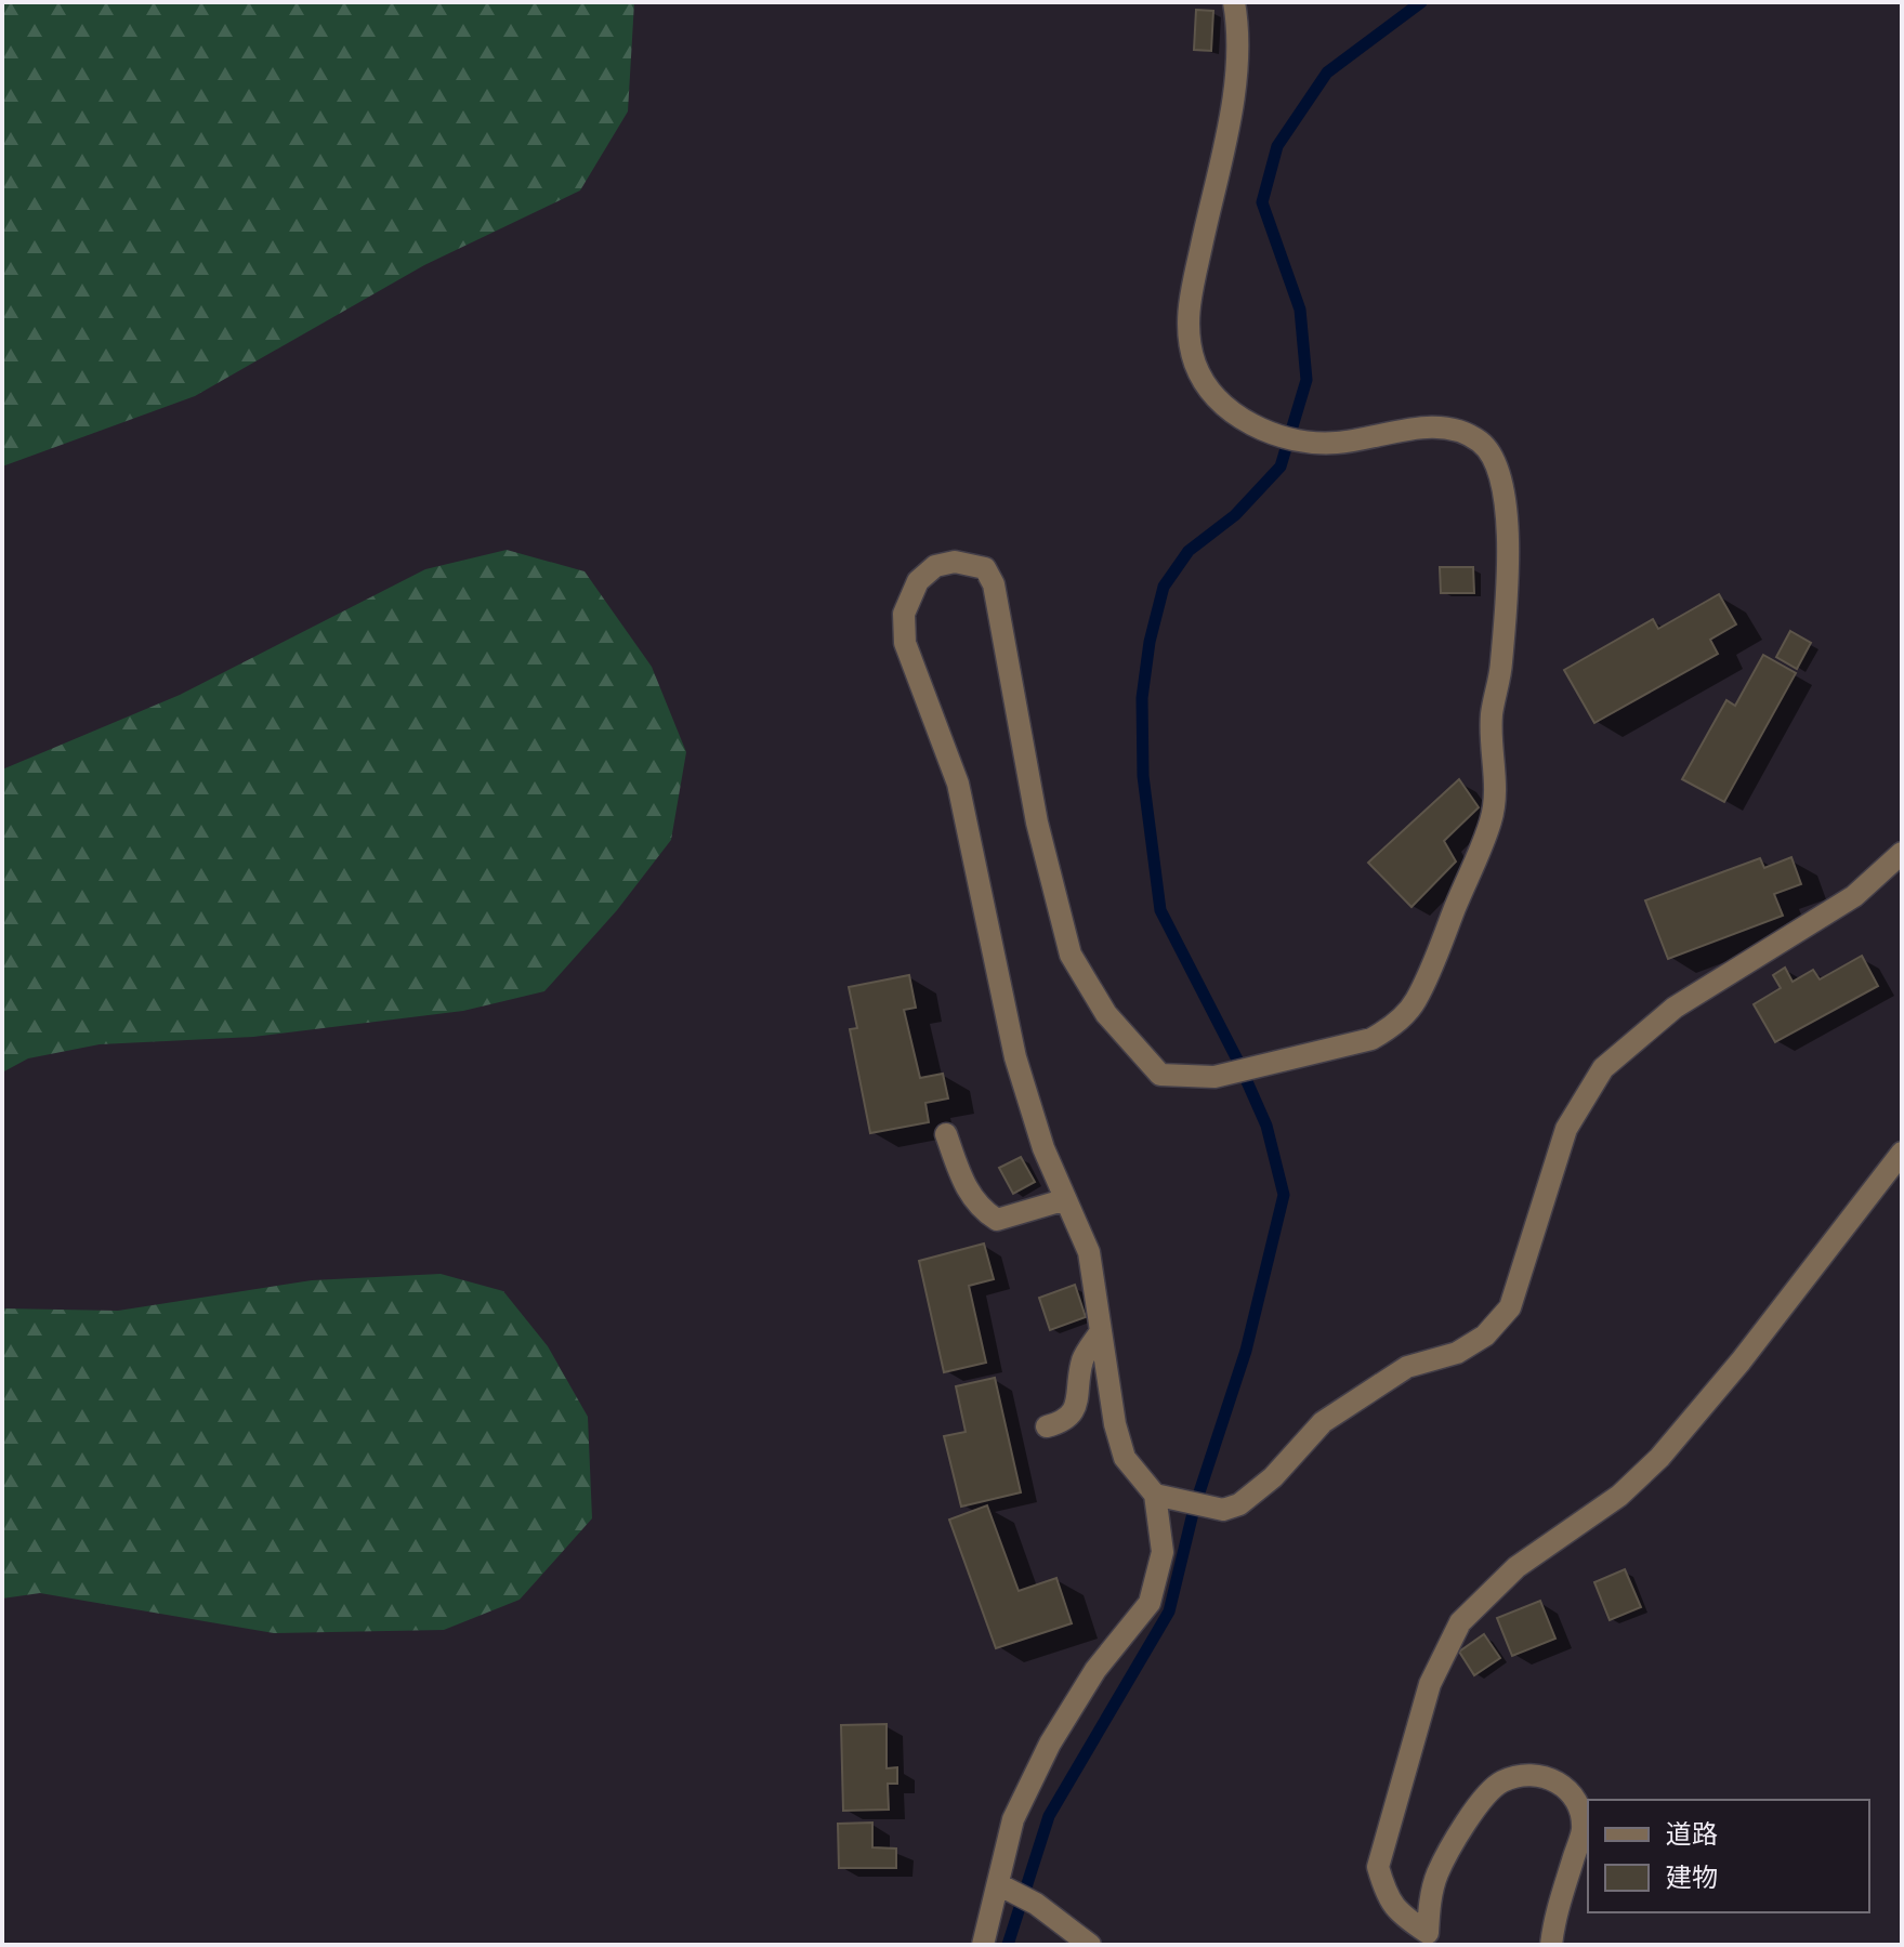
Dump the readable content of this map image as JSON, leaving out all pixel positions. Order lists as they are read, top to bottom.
{
  "legend": ["道路", "建物"]
}
